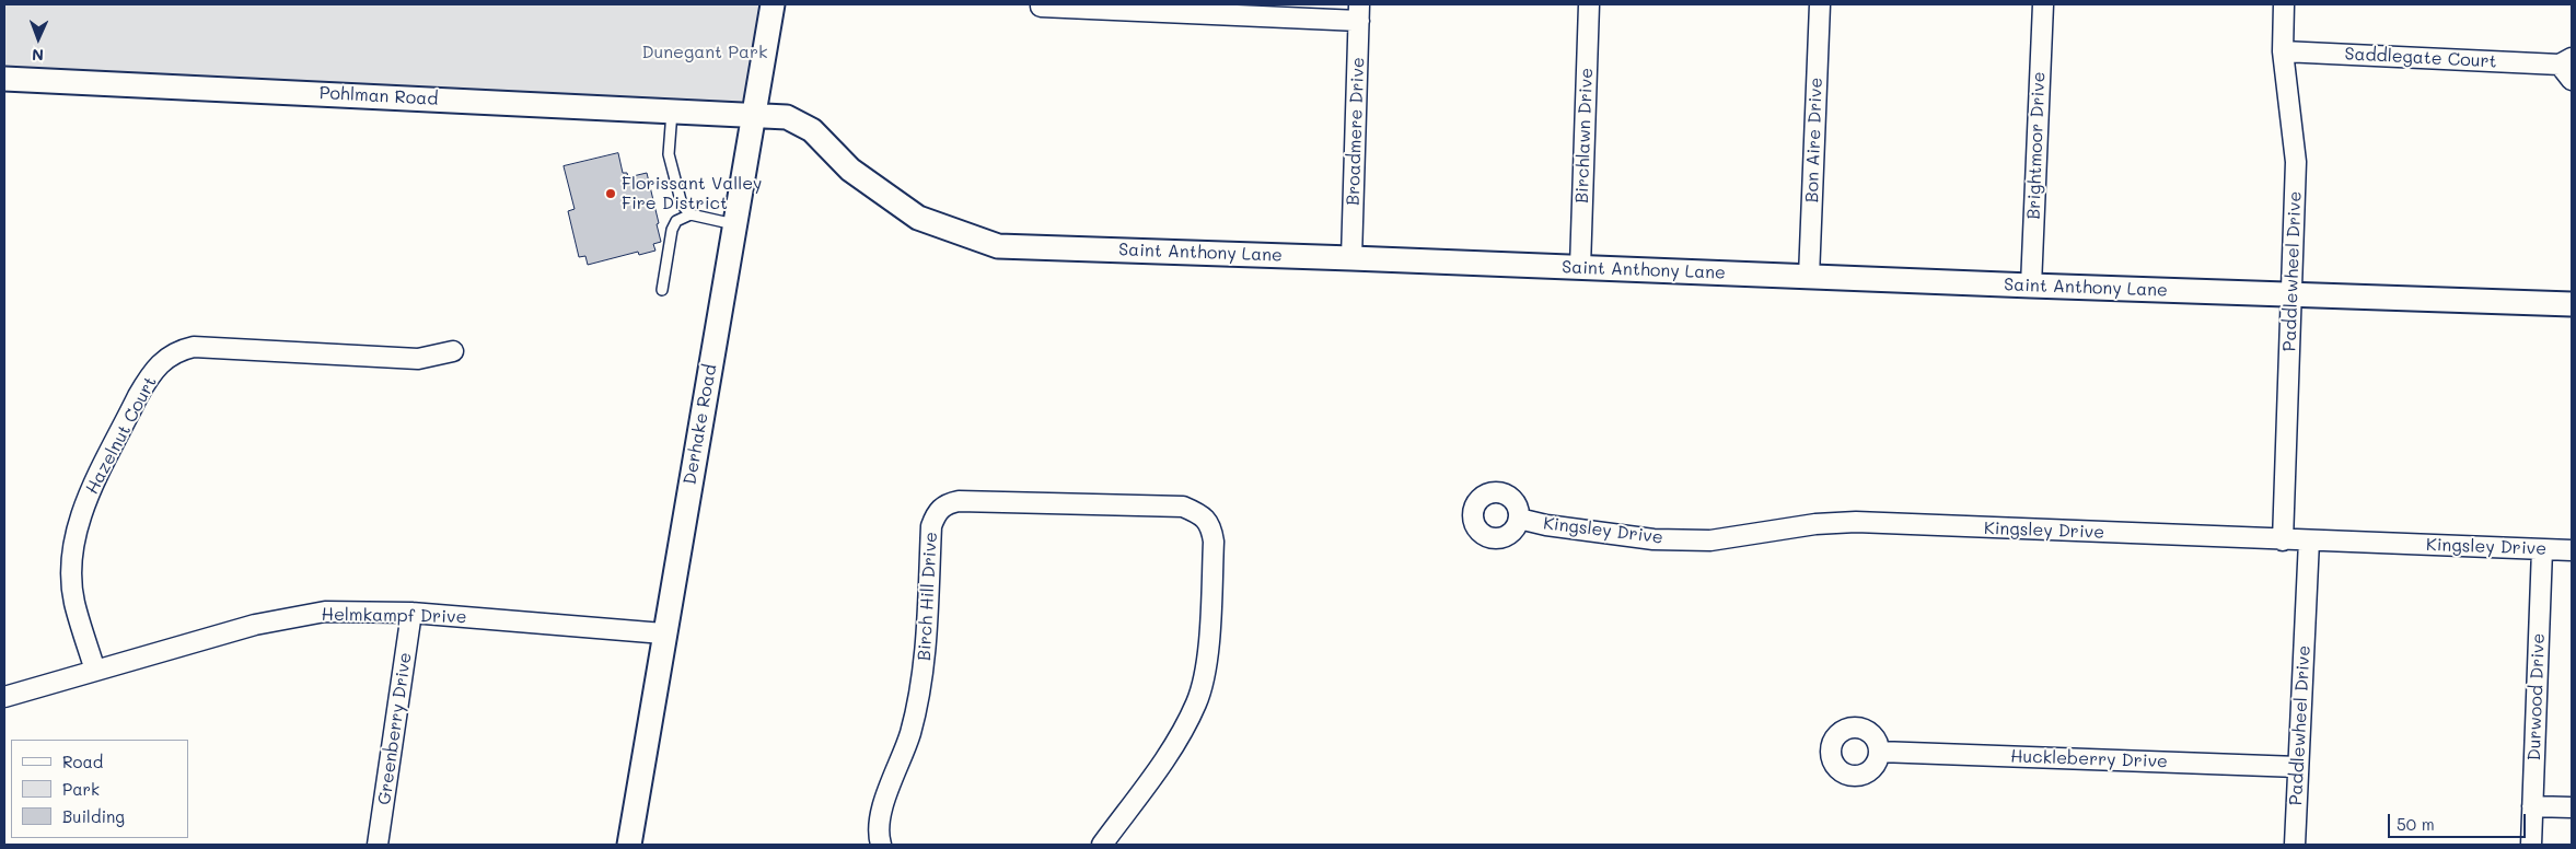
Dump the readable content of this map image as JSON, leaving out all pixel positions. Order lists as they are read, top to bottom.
{
  "streets": {
    "street": [
      "Saddlegate Court",
      "Pohlman Road",
      "Broadmere Drive",
      "Birchlawn Drive",
      "Bon Aire Drive",
      "Brightmoor Drive",
      "Saint Anthony Lane",
      "Paddlewheel Drive",
      "Derhake Road",
      "Hazelnut Court",
      "Kingsley Drive",
      "Birch Hill Drive",
      "Helmkampf Drive",
      "Durwood Drive",
      "Greenberry Drive",
      "Huckleberry Drive"
    ]
  },
  "crossings": [
    ["Saddlegate Court", "Paddlewheel Drive"],
    ["Pohlman Road", "Saint Anthony Lane"],
    ["Pohlman Road", "Derhake Road"],
    ["Broadmere Drive", "Saint Anthony Lane"],
    ["Birchlawn Drive", "Saint Anthony Lane"],
    ["Bon Aire Drive", "Saint Anthony Lane"],
    ["Brightmoor Drive", "Saint Anthony Lane"],
    ["Saint Anthony Lane", "Paddlewheel Drive"],
    ["Saint Anthony Lane", "Derhake Road"],
    ["Paddlewheel Drive", "Kingsley Drive"],
    ["Paddlewheel Drive", "Huckleberry Drive"],
    ["Derhake Road", "Helmkampf Drive"],
    ["Hazelnut Court", "Helmkampf Drive"],
    ["Kingsley Drive", "Durwood Drive"],
    ["Helmkampf Drive", "Greenberry Drive"]
  ],
  "parks": ["Dunegant Park"],
  "places": ["Florissant Valley Fire District"],
  "legend": ["Road", "Park", "Building"],
  "scale_bar": "50 m",
  "north": "bottom"
}
